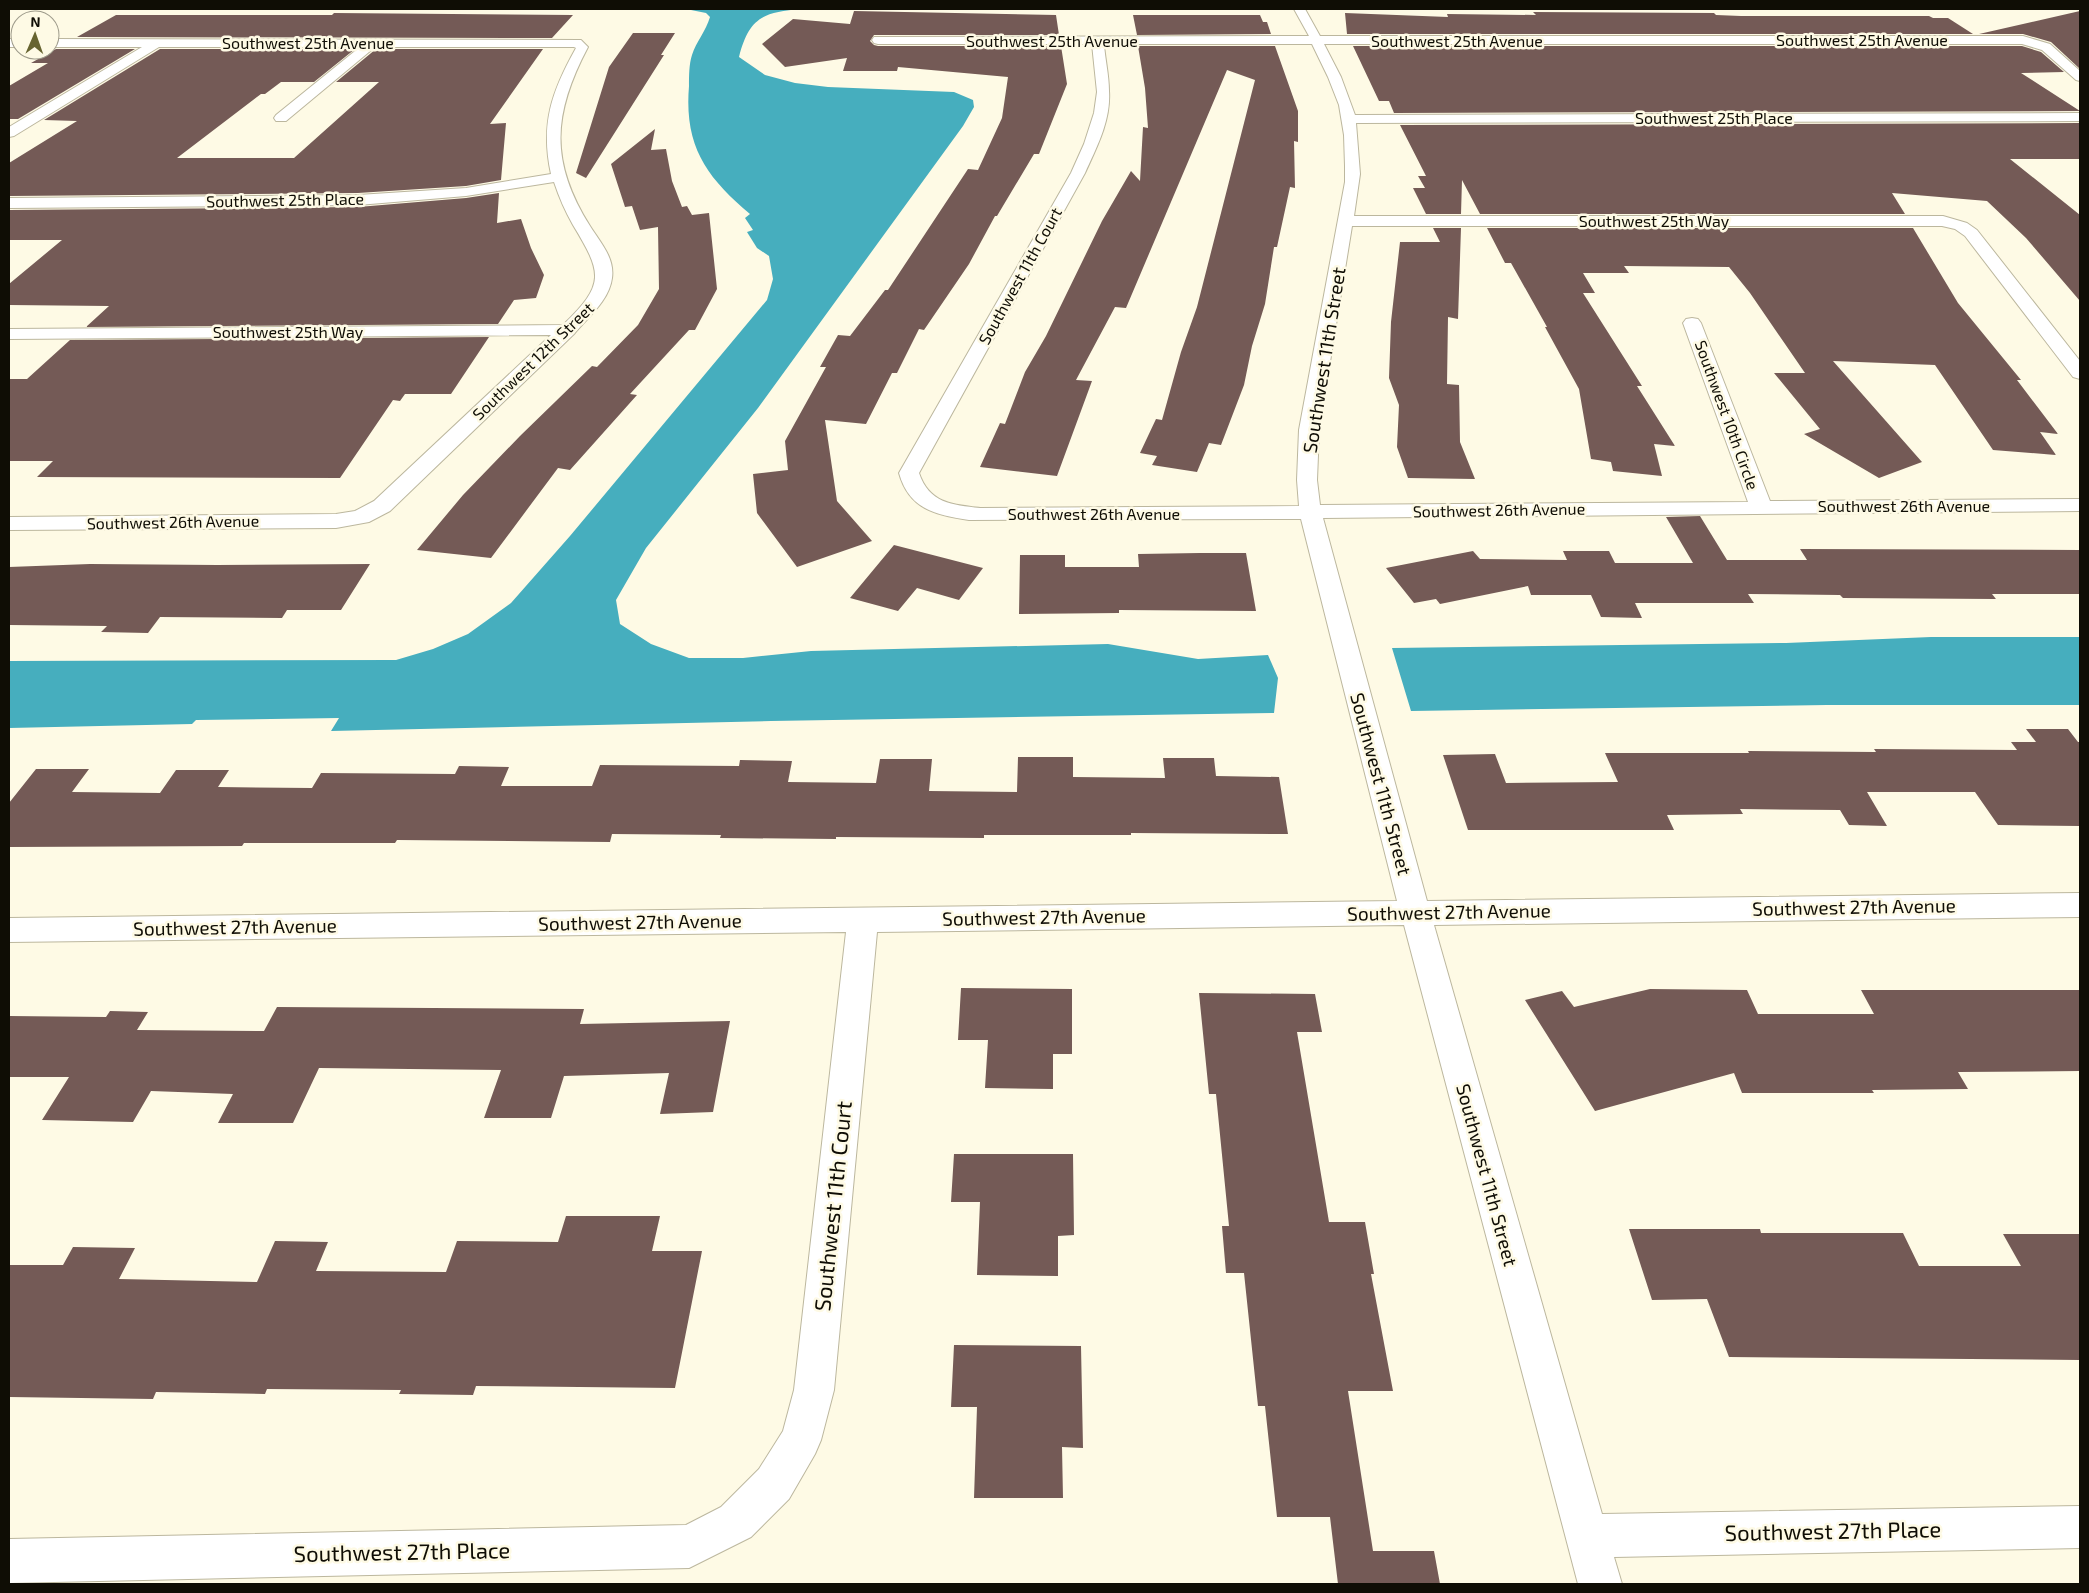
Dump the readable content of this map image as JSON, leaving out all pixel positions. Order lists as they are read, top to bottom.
{
  "streets": {
    "street": [
      "Southwest 25th Avenue",
      "Southwest 25th Place",
      "Southwest 25th Way",
      "Southwest 11th Court",
      "Southwest 11th Street",
      "Southwest 12th Street",
      "Southwest 10th Circle",
      "Southwest 26th Avenue",
      "Southwest 27th Avenue",
      "Southwest 27th Place"
    ]
  },
  "crossings": [
    ["Southwest 25th Avenue", "Southwest 11th Court"],
    ["Southwest 25th Avenue", "Southwest 11th Street"],
    ["Southwest 25th Avenue", "Southwest 12th Street"],
    ["Southwest 25th Place", "Southwest 11th Street"],
    ["Southwest 25th Place", "Southwest 12th Street"],
    ["Southwest 25th Way", "Southwest 11th Street"],
    ["Southwest 25th Way", "Southwest 12th Street"],
    ["Southwest 11th Court", "Southwest 26th Avenue"],
    ["Southwest 11th Court", "Southwest 27th Avenue"],
    ["Southwest 11th Court", "Southwest 27th Place"],
    ["Southwest 11th Street", "Southwest 26th Avenue"],
    ["Southwest 11th Street", "Southwest 27th Avenue"],
    ["Southwest 11th Street", "Southwest 27th Place"],
    ["Southwest 12th Street", "Southwest 26th Avenue"],
    ["Southwest 10th Circle", "Southwest 26th Avenue"]
  ],
  "north": "top"
}
